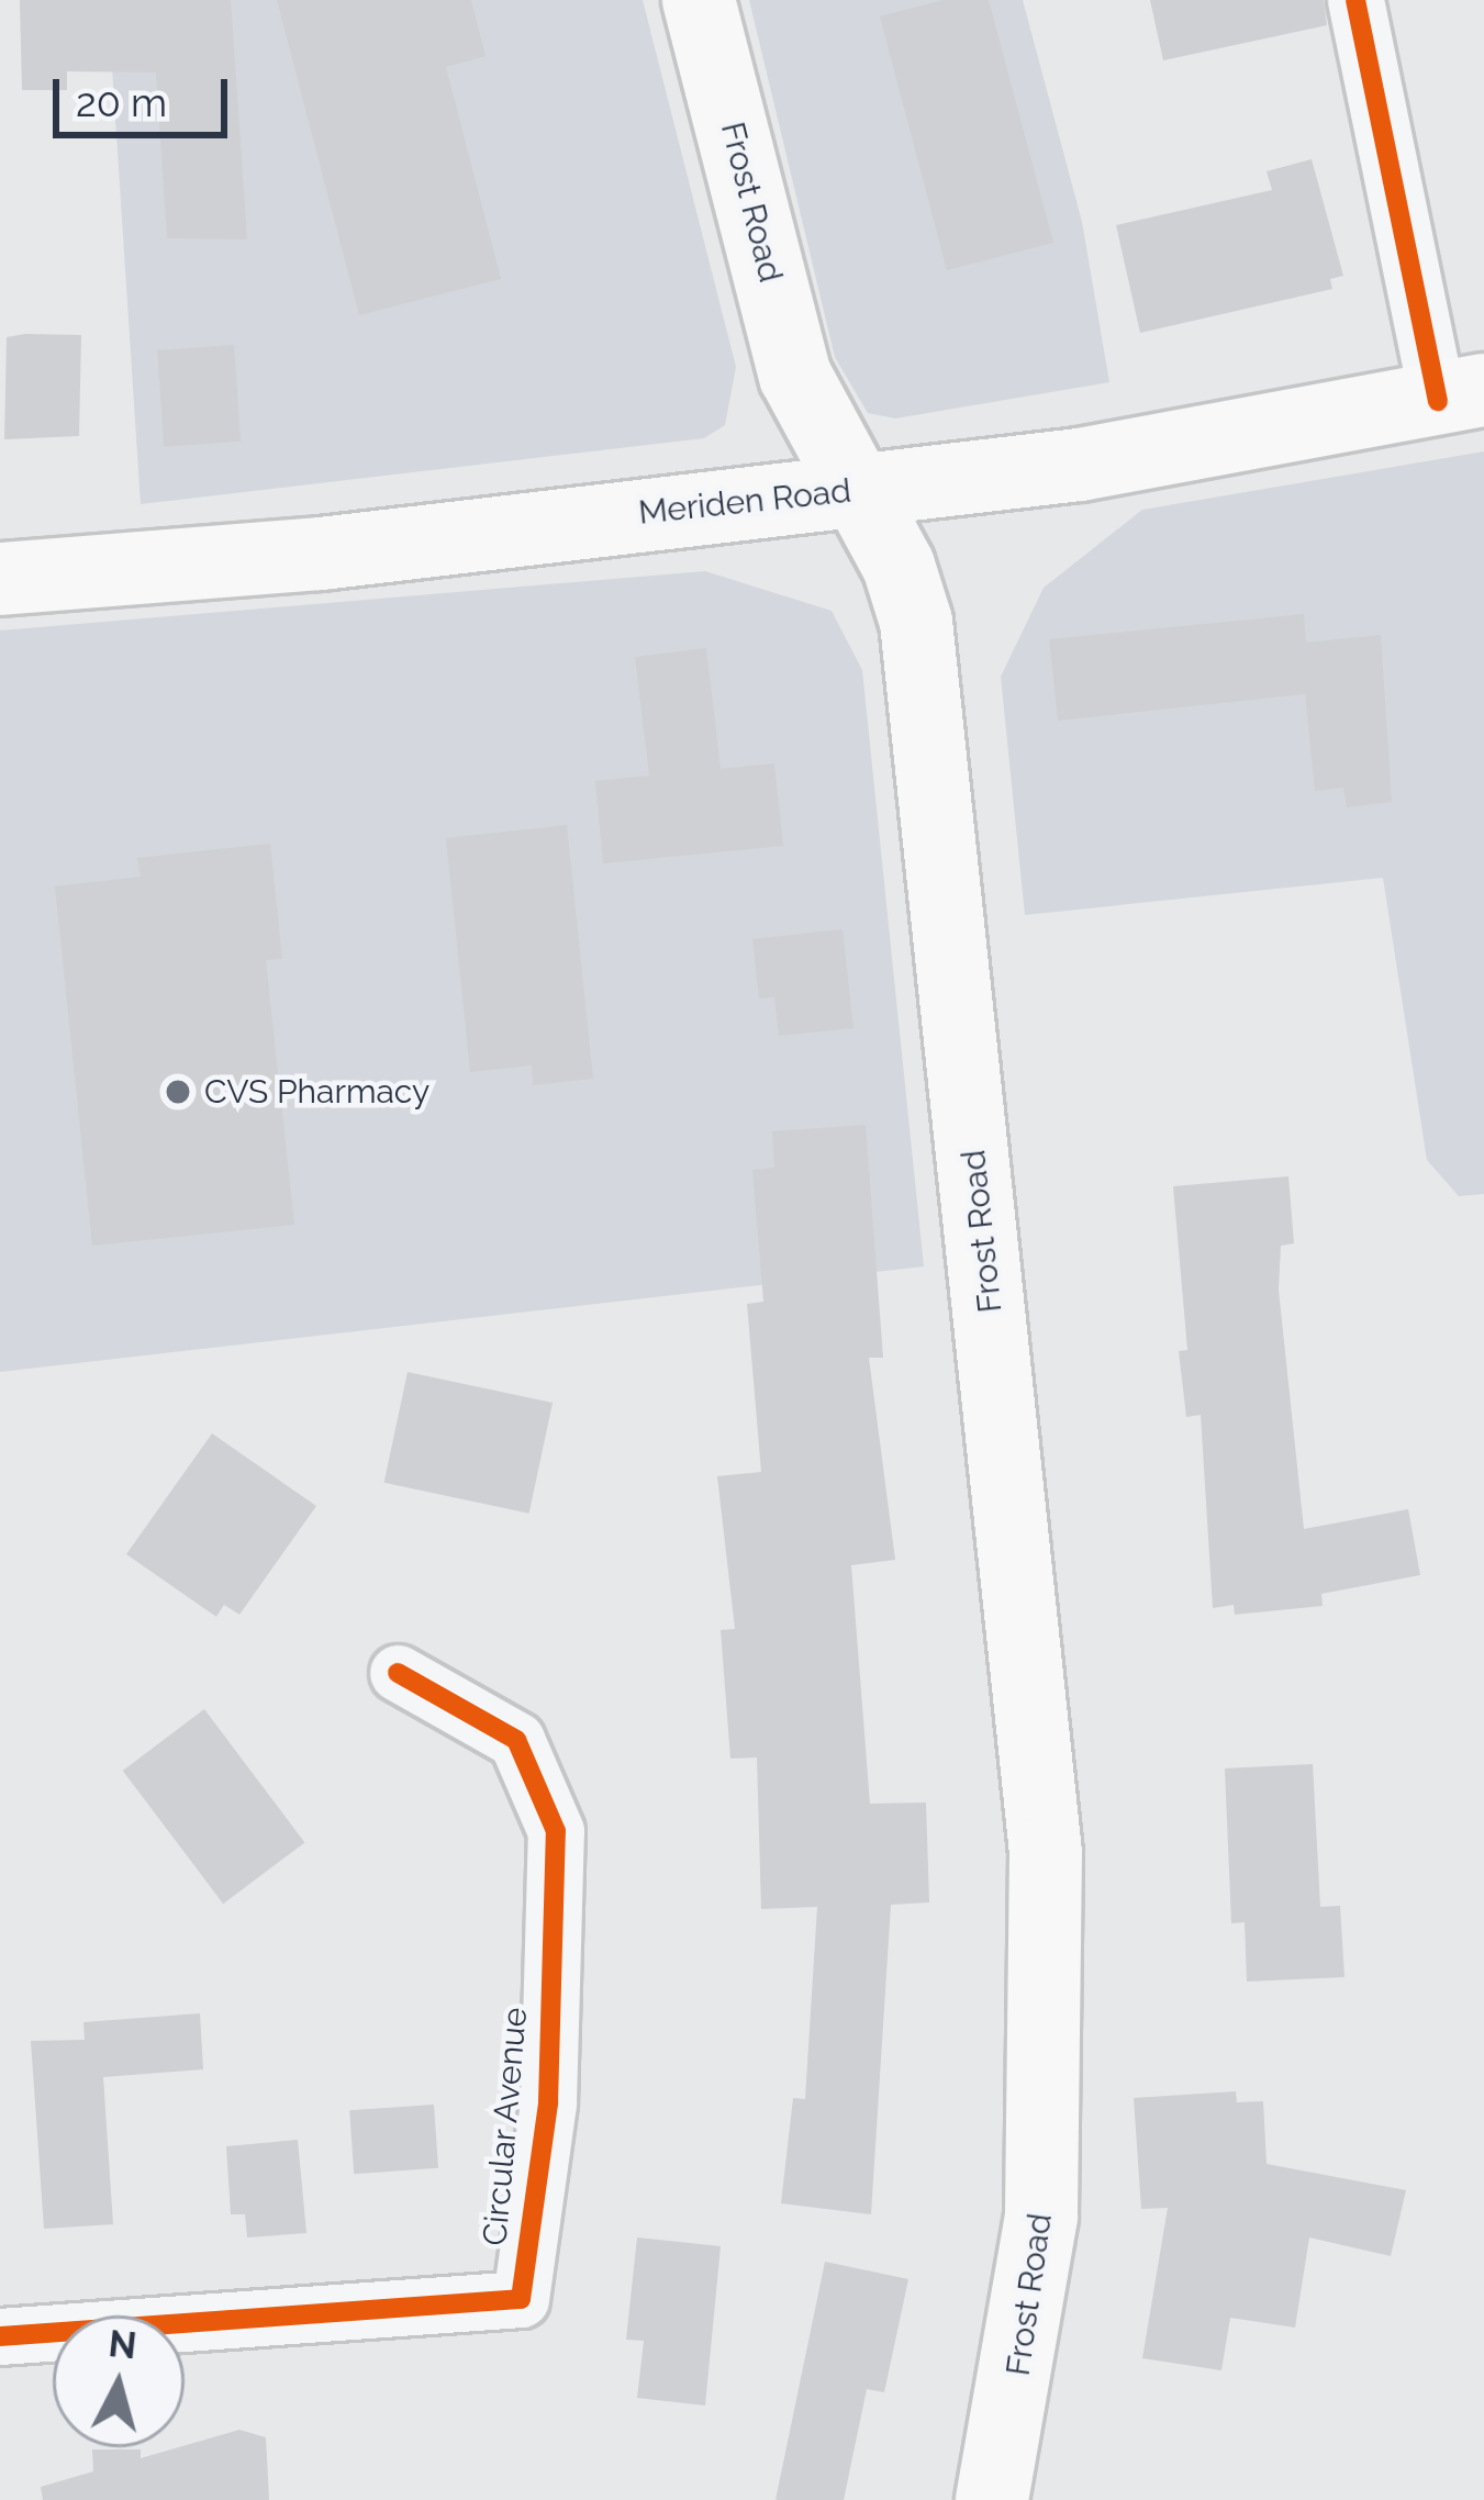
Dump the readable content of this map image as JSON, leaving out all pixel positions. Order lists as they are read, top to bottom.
{
  "streets": {
    "main road": ["Frost Road", "Meriden Road"],
    "street": ["Circular Avenue"]
  },
  "crossings": [
    ["Frost Road", "Meriden Road"]
  ],
  "places": ["CVS Pharmacy"],
  "scale_bar": "20 m",
  "north": "top"
}
